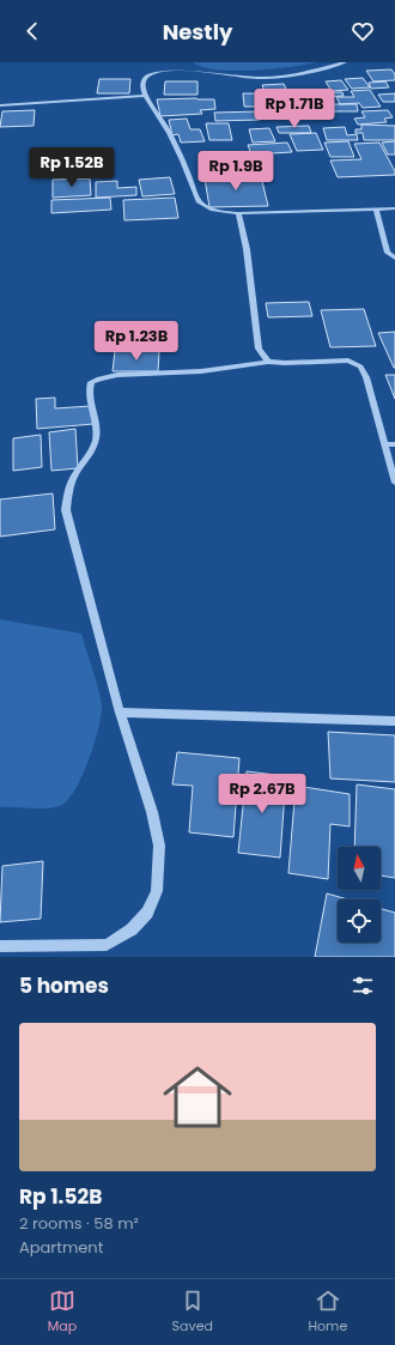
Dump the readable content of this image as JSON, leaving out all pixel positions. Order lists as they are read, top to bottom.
{
  "north": "top",
  "page": {
    "header": "Nestly",
    "price": [
      "Rp 1.71B",
      "Rp 1.52B",
      "Rp 1.9B",
      "Rp 1.23B",
      "Rp 2.67B"
    ],
    "heading": "5 homes",
    "list": [
      {
        "name": "Rp 1.52B",
        "note": "2 rooms · 58 m² · Apartment"
      }
    ],
    "tabs": ["Map", "Saved", "Home"]
  }
}
